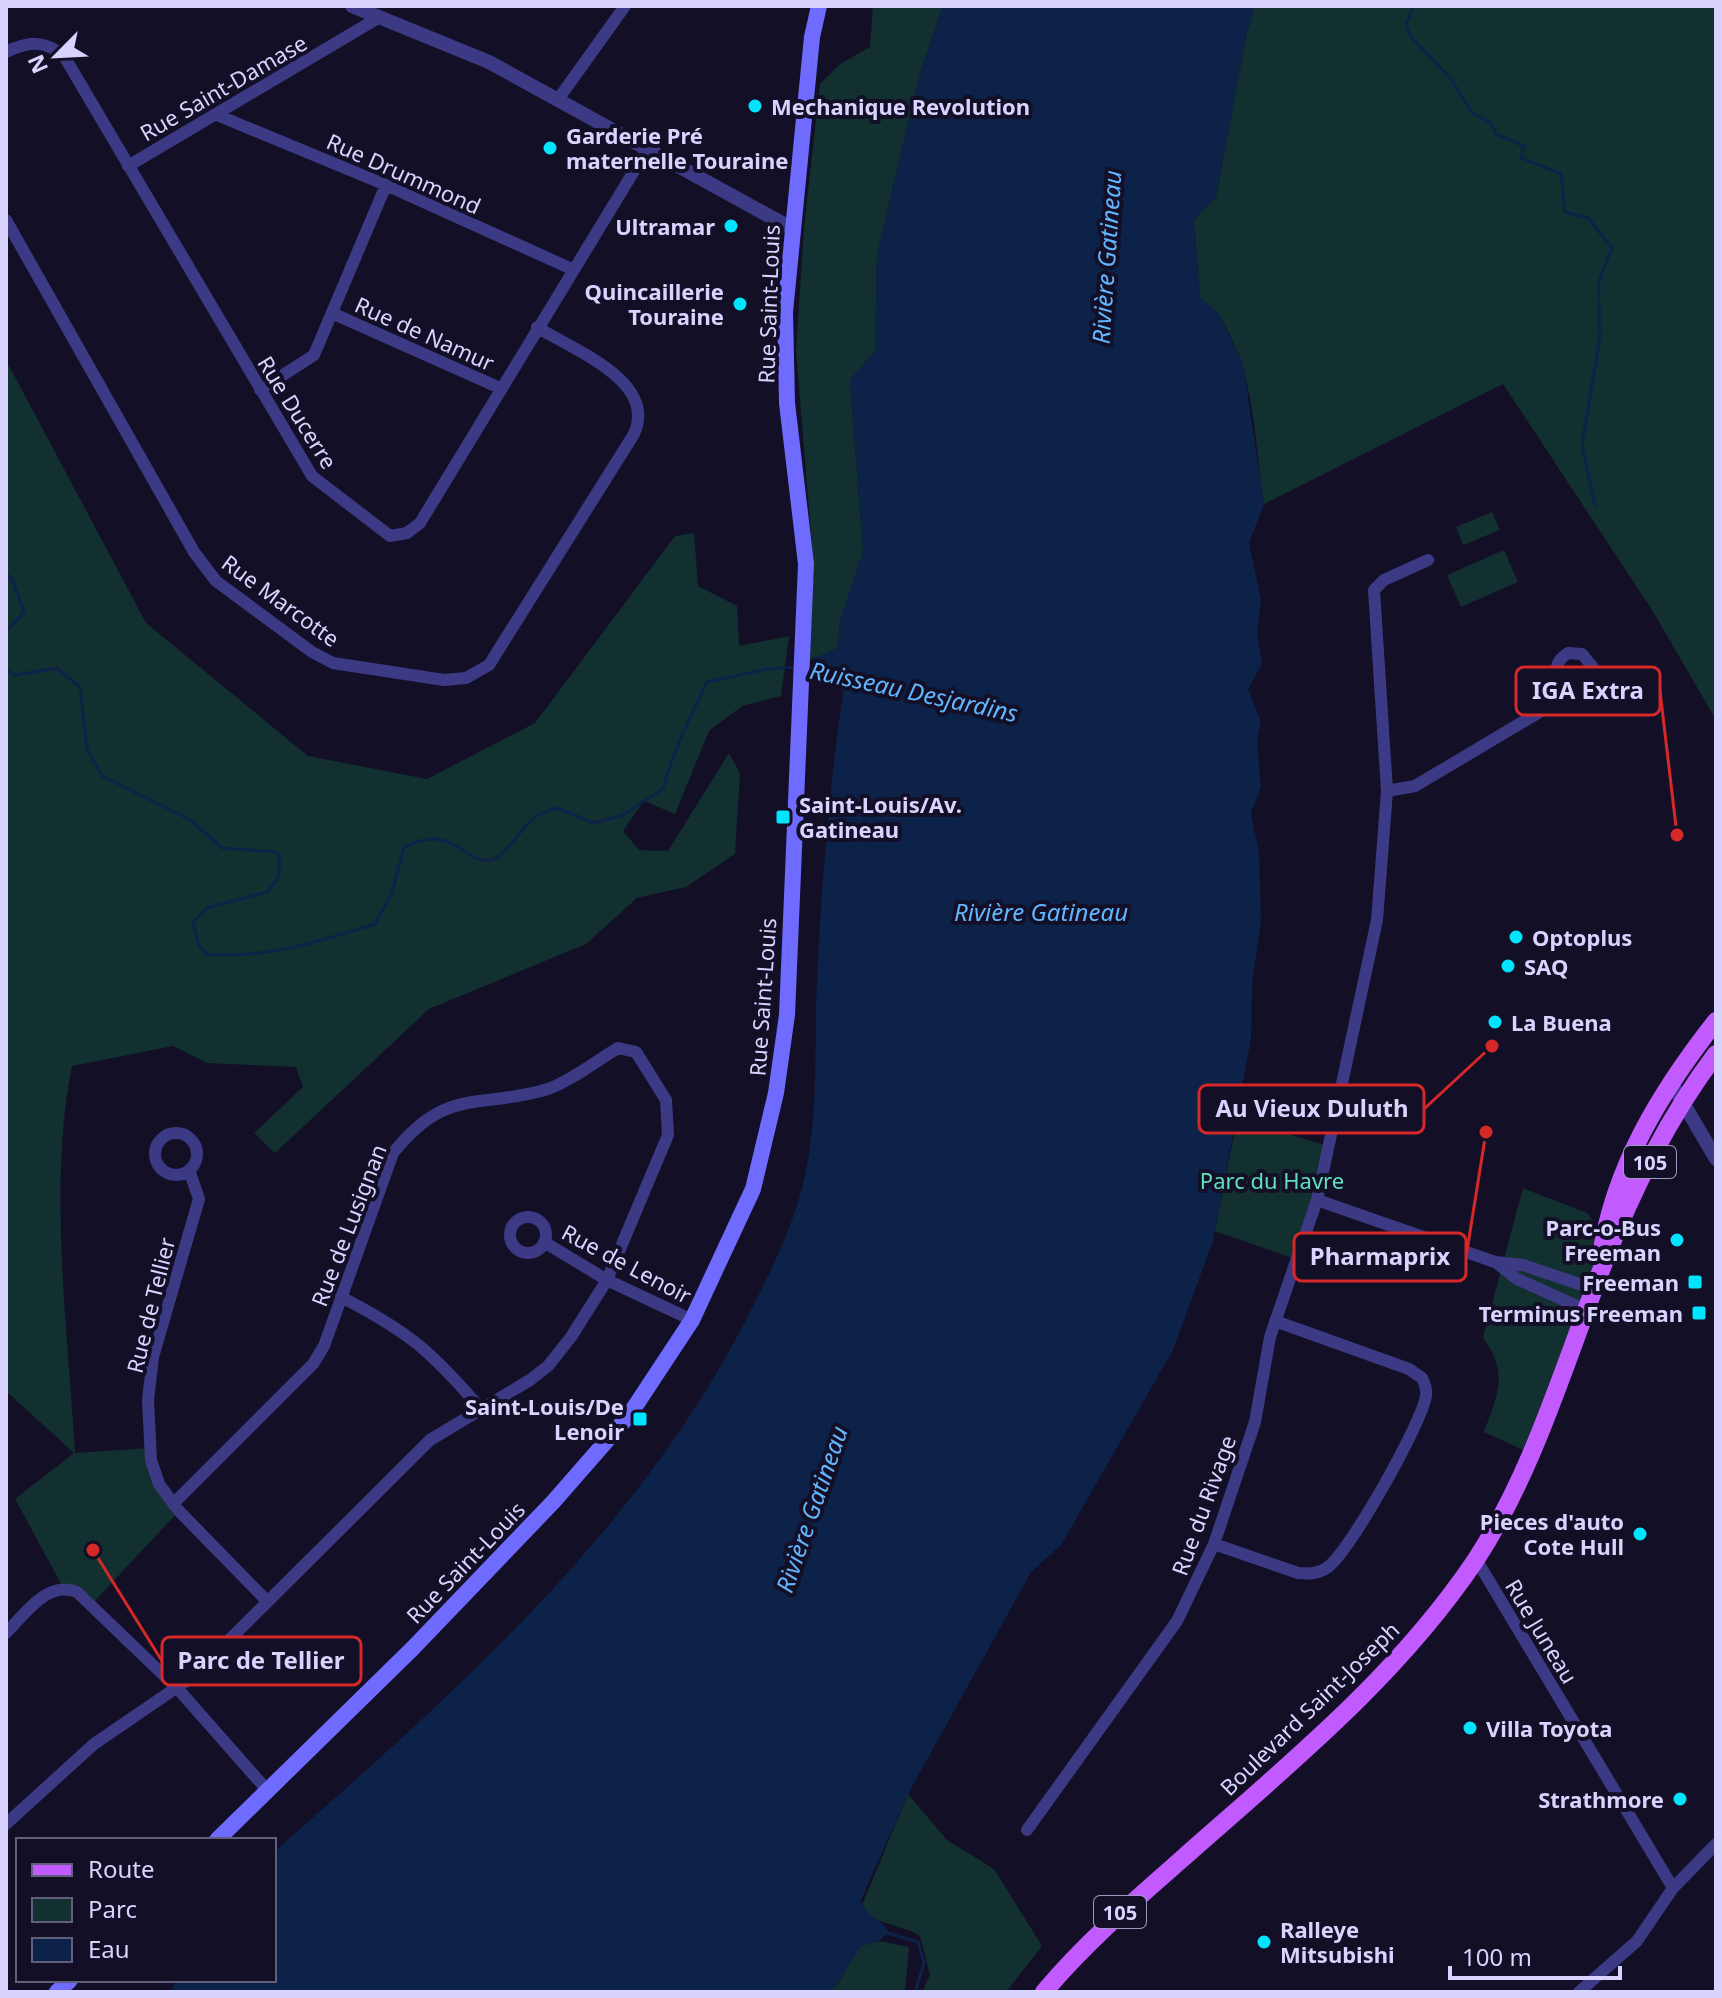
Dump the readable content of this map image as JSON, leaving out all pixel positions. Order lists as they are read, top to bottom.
{
  "streets": {
    "main road": ["Rue Saint-Louis", "105", "Boulevard Saint-Joseph"],
    "street": [
      "Rue Saint-Damase",
      "Rue Drummond",
      "Rue de Namur",
      "Rue Ducerre",
      "Rue Marcotte",
      "Rue de Lusignan",
      "Rue de Lenoir",
      "Rue de Tellier",
      "Rue du Rivage",
      "Rue Juneau"
    ]
  },
  "crossings": [
    ["Rue Saint-Damase", "Rue Drummond"],
    ["Rue Saint-Damase", "Rue Ducerre"],
    ["Rue Drummond", "Rue Ducerre"],
    ["Rue Saint-Louis", "Rue de Lenoir"],
    ["Rue de Namur", "Rue Ducerre"],
    ["Rue Ducerre", "Rue Marcotte"],
    ["Rue de Lusignan", "Rue de Lenoir"],
    ["Rue de Lusignan", "Rue de Tellier"],
    ["Rue Juneau", "Boulevard Saint-Joseph"]
  ],
  "water": ["Rivière Gatineau", "Ruisseau Desjardins"],
  "parks": ["Parc du Havre"],
  "places": {
    "other": [
      "Mechanique Revolution",
      "Garderie Pré maternelle Touraine",
      "Ultramar",
      "Quincaillerie Touraine",
      "IGA Extra",
      "Optoplus",
      "SAQ",
      "La Buena",
      "Au Vieux Duluth",
      "Pharmaprix",
      "Parc-o-Bus Freeman",
      "Pieces d'auto Cote Hull",
      "Parc de Tellier",
      "Villa Toyota",
      "Strathmore",
      "Ralleye Mitsubishi"
    ],
    "transit": [
      "Saint-Louis/Av. Gatineau",
      "Freeman",
      "Terminus Freeman",
      "Saint-Louis/De Lenoir"
    ]
  },
  "legend": ["Route", "Parc", "Eau"],
  "scale_bar": "100 m",
  "north": "bottom left"
}
